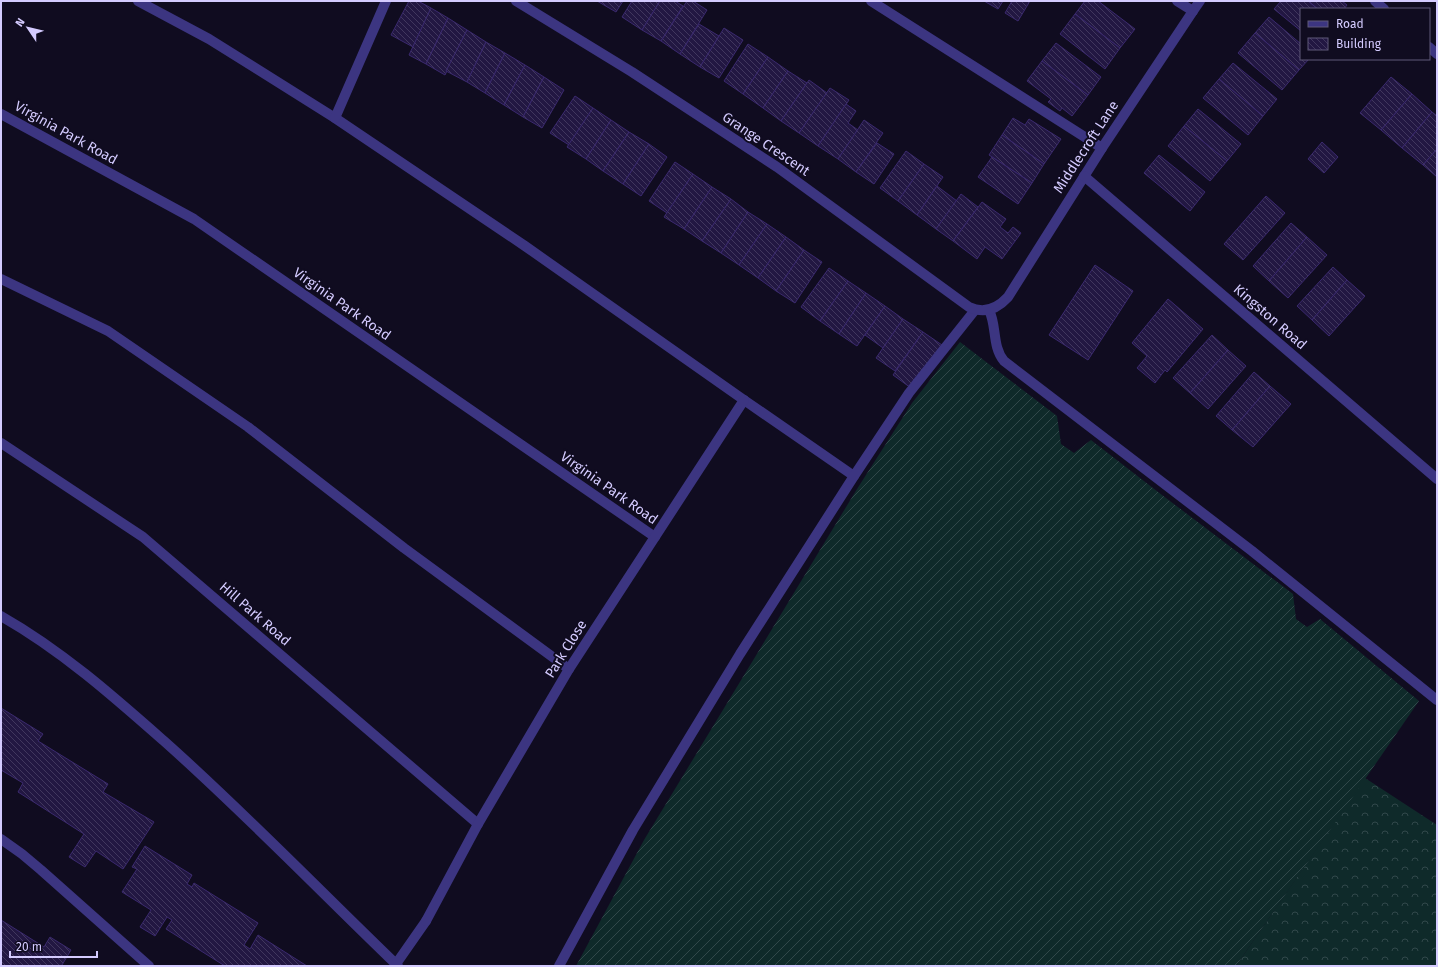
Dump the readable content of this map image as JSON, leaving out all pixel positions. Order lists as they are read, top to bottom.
{
  "streets": {
    "street": [
      "Virginia Park Road",
      "Grange Crescent",
      "Middlecroft Lane",
      "Kingston Road",
      "Hill Park Road",
      "Park Close"
    ]
  },
  "crossings": [
    ["Virginia Park Road", "Park Close"],
    ["Middlecroft Lane", "Kingston Road"],
    ["Hill Park Road", "Park Close"]
  ],
  "legend": ["Road", "Building"],
  "scale_bar": "20 m",
  "north": "top left"
}
